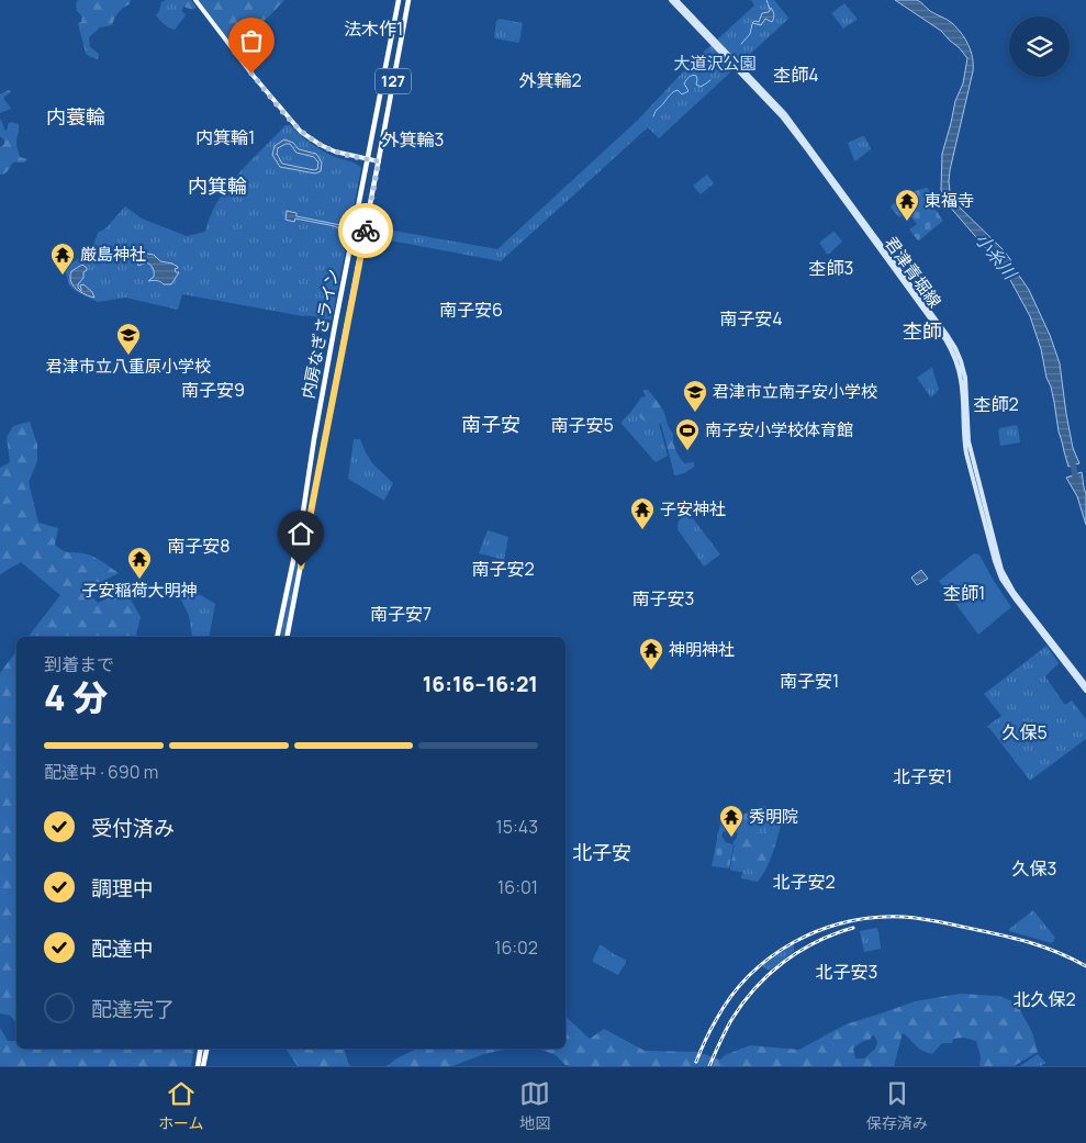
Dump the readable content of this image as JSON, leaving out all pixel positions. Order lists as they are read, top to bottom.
{
  "streets": {
    "highway": ["127", "内房なぎさライン"],
    "main road": ["君津青堀線"]
  },
  "districts": [
    "法木作1",
    "杢師4",
    "外箕輪2",
    "内蓑輪",
    "内箕輪1",
    "外箕輪3",
    "内箕輪",
    "杢師3",
    "南子安6",
    "南子安4",
    "杢師",
    "南子安9",
    "杢師2",
    "南子安",
    "南子安5",
    "南子安8",
    "南子安2",
    "杢師1",
    "南子安3",
    "南子安7",
    "南子安1",
    "久保5",
    "北子安1",
    "北子安",
    "久保3",
    "北子安2",
    "北子安3",
    "北久保2"
  ],
  "water": ["小糸川"],
  "parks": ["大道沢公園"],
  "places": {
    "temple": [
      "東福寺",
      "厳島神社",
      "子安神社",
      "子安稲荷大明神",
      "神明神社",
      "秀明院"
    ],
    "school or university": ["君津市立八重原小学校", "君津市立南子安小学校"],
    "sports": ["南子安小学校体育館"]
  },
  "page": {
    "heading": ["4 分", "到着まで", "16:16–16:21"],
    "bar": "配達中 · 690 m",
    "list": [
      ["受付済み", "15:43"],
      ["調理中", "16:01"],
      ["配達中", "16:02"],
      "配達完了"
    ],
    "tabs": ["ホーム", "地図", "保存済み"]
  }
}
